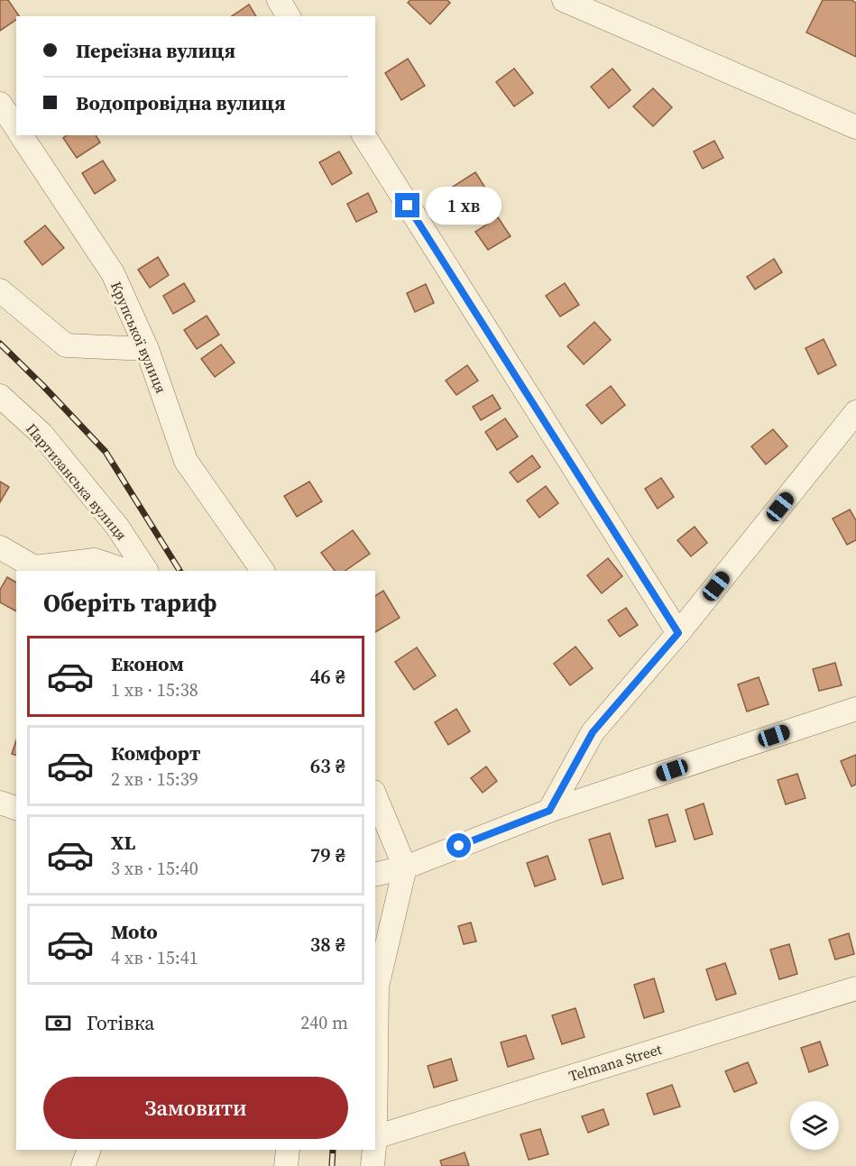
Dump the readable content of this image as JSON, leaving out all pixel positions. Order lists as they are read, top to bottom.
{
  "streets": {
    "street": ["Крупської вулиця", "Партизанська вулиця", "Telmana Street"]
  },
  "page": {
    "banner": ["Переїзна вулиця", "Водопровідна вулиця"],
    "bubble": "1 хв",
    "heading": "Оберіть тариф",
    "list": [
      {
        "name": "Економ",
        "note": "1 хв · 15:38",
        "value": "46 ₴"
      },
      {
        "name": "Комфорт",
        "note": "2 хв · 15:39",
        "value": "63 ₴"
      },
      {
        "name": "XL",
        "note": "3 хв · 15:40",
        "value": "79 ₴"
      },
      {
        "name": "Moto",
        "note": "4 хв · 15:41",
        "value": "38 ₴"
      }
    ],
    "pay": ["Готівка", "240 m"],
    "buttons": "Замовити"
  }
}
